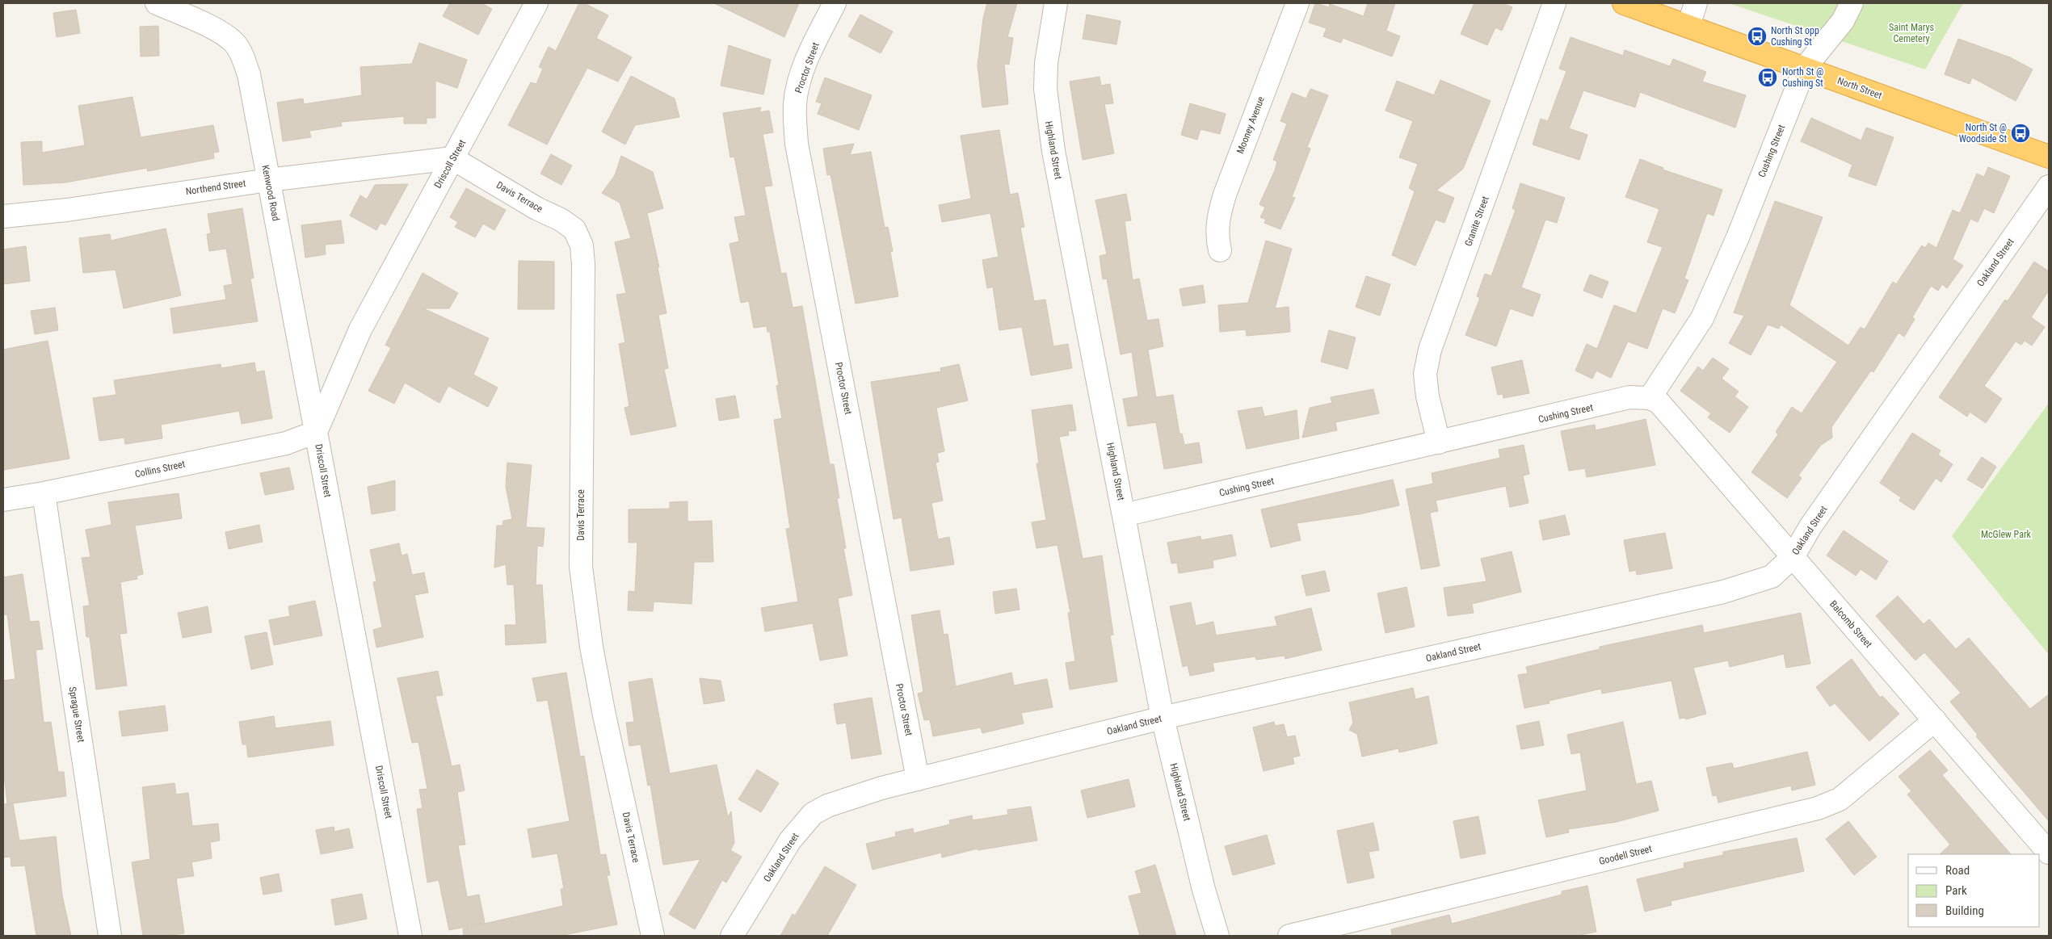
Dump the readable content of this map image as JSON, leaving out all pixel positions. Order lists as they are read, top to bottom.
{
  "streets": {
    "highway": ["North Street"],
    "street": [
      "Proctor Street",
      "Mooney Avenue",
      "Highland Street",
      "Cushing Street",
      "Driscoll Street",
      "Northend Street",
      "Kenwood Road",
      "Davis Terrace",
      "Granite Street",
      "Oakland Street",
      "Collins Street",
      "Balcomb Street",
      "Sprague Street",
      "Goodell Street"
    ]
  },
  "crossings": [
    ["Proctor Street", "Oakland Street"],
    ["North Street", "Cushing Street"],
    ["Highland Street", "Cushing Street"],
    ["Highland Street", "Oakland Street"],
    ["Cushing Street", "Granite Street"],
    ["Cushing Street", "Balcomb Street"],
    ["Driscoll Street", "Northend Street"],
    ["Driscoll Street", "Kenwood Road"],
    ["Driscoll Street", "Davis Terrace"],
    ["Driscoll Street", "Collins Street"],
    ["Northend Street", "Kenwood Road"],
    ["Northend Street", "Davis Terrace"],
    ["Kenwood Road", "Collins Street"],
    ["Oakland Street", "Balcomb Street"],
    ["Collins Street", "Sprague Street"],
    ["Balcomb Street", "Goodell Street"]
  ],
  "parks": ["Saint Marys Cemetery", "McGlew Park"],
  "places": {
    "bus stop": ["North St opp Cushing St", "North St @ Cushing St", "North St @ Woodside St"]
  },
  "legend": ["Road", "Park", "Building"]
}
